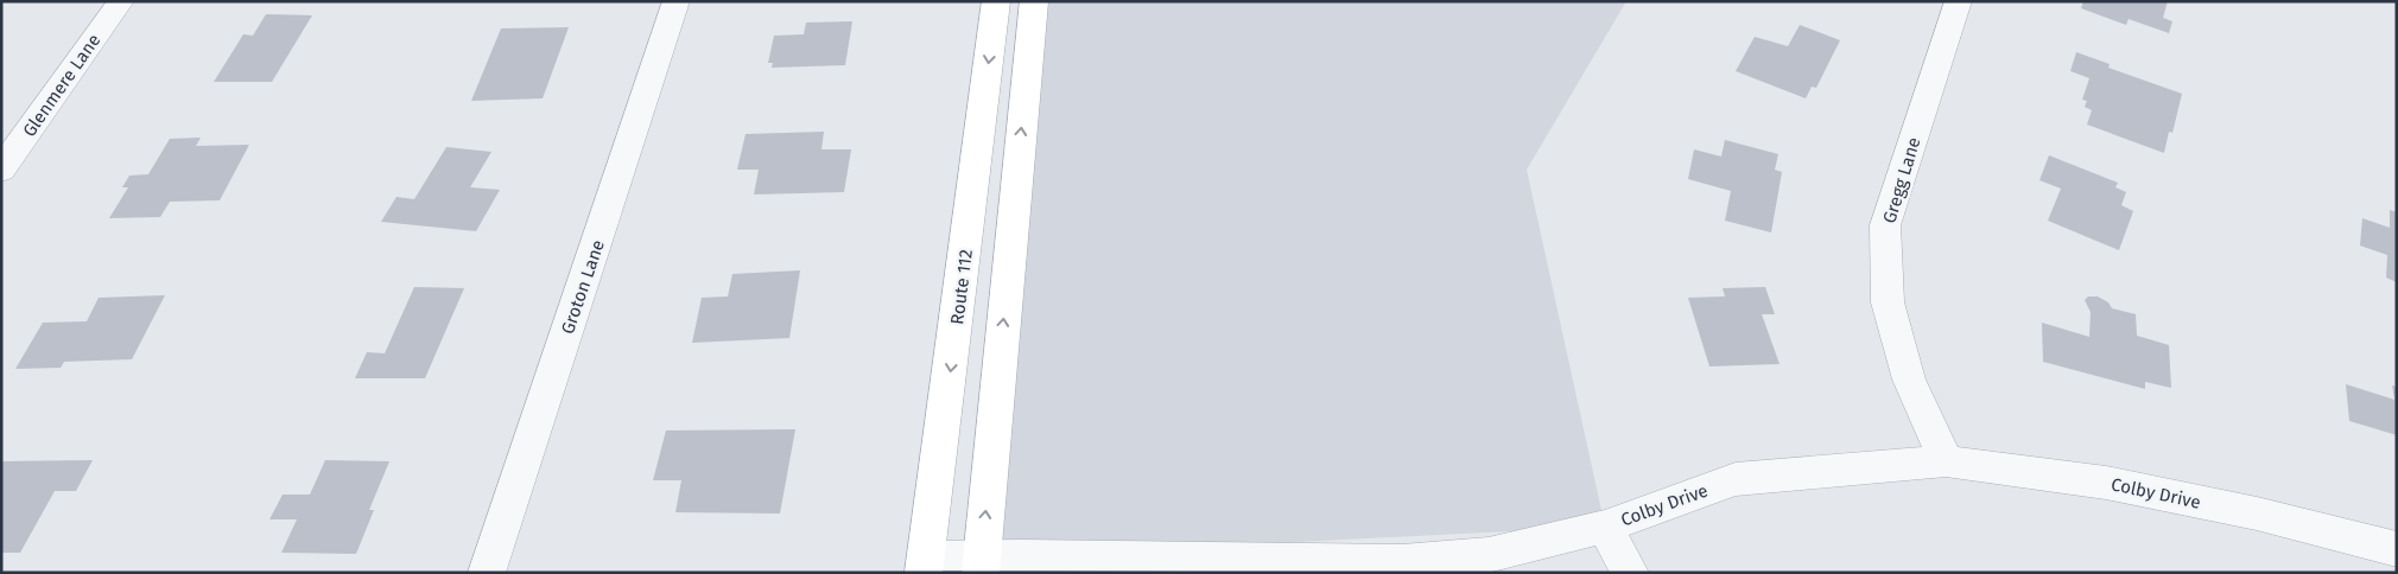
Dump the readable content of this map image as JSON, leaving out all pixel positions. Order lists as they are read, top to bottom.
{
  "streets": {
    "main road": ["Route 112"],
    "street": [
      "Glenmere Lane",
      "Gregg Lane",
      "Groton Lane",
      "Colby Drive"
    ]
  },
  "crossings": [
    ["Gregg Lane", "Colby Drive"],
    ["Route 112", "Colby Drive"]
  ]
}
